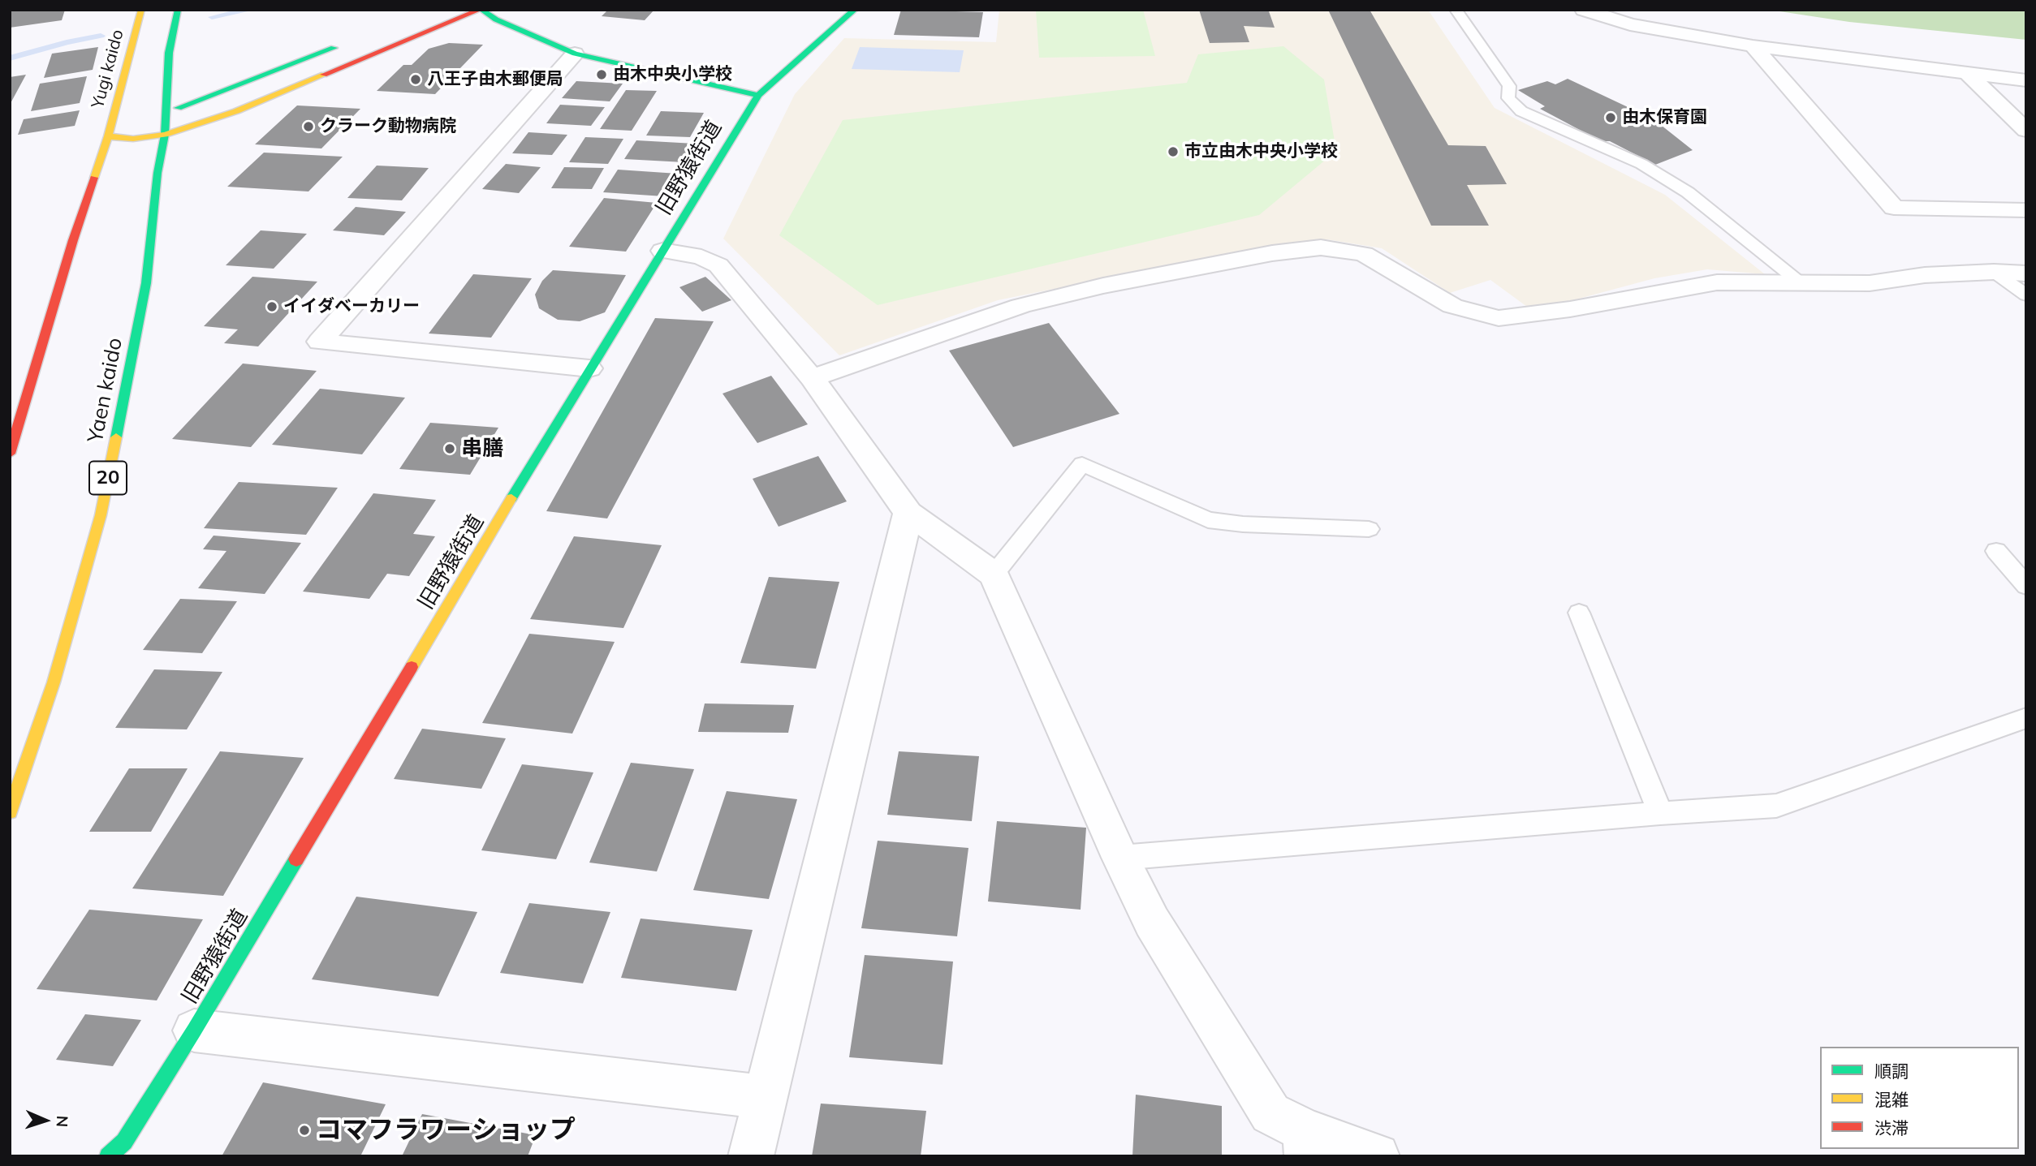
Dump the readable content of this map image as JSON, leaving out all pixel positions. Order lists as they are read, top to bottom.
{
  "streets": {
    "main road": [
      "Yugi kaido",
      "旧野猿街道",
      "Yaen kaido",
      "20"
    ]
  },
  "crossings": [
    ["Yaen kaido", "20"]
  ],
  "places": [
    "由木中央小学校",
    "八王子由木郵便局",
    "由木保育園",
    "クラーク動物病院",
    "市立由木中央小学校",
    "イイダベーカリー",
    "串膳",
    "コマフラワーショップ"
  ],
  "legend": ["順調", "混雑", "渋滞"],
  "north": "right"
}
